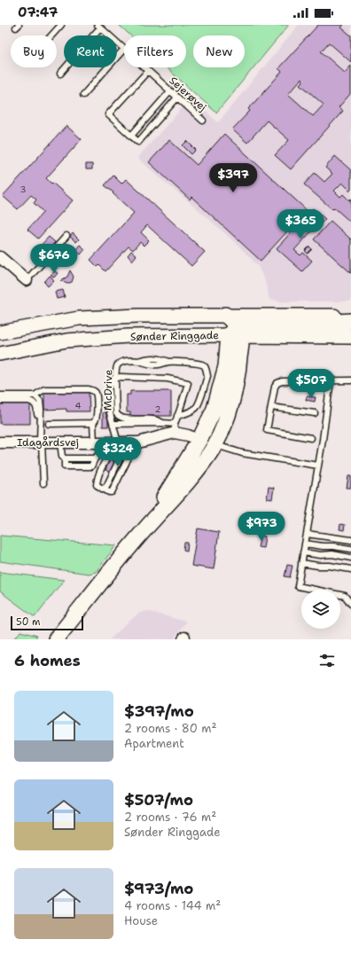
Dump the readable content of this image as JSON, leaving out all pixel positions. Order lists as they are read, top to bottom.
{
  "streets": {
    "main road": ["Sønder Ringgade"],
    "street": ["Idagårdsvej"],
    "lane": ["Sejerøvej", "McDrive"]
  },
  "crossings": [
    ["McDrive", "Idagårdsvej"]
  ],
  "house_numbers": ["3", "4", "2"],
  "scale_bar": "50 m",
  "page": {
    "status": "07:47",
    "chip": [
      "Buy",
      "Rent",
      "Filters",
      "New"
    ],
    "price": [
      "$397",
      "$365",
      "$676",
      "$507",
      "$324",
      "$973"
    ],
    "scale": "50 m",
    "heading": "6 homes",
    "list": [
      {
        "name": "$397/mo",
        "note": "2 rooms · 80 m² · Apartment"
      },
      {
        "name": "$507/mo",
        "note": "2 rooms · 76 m² · Sønder Ringgade"
      },
      {
        "name": "$973/mo",
        "note": "4 rooms · 144 m² · House"
      }
    ]
  }
}
